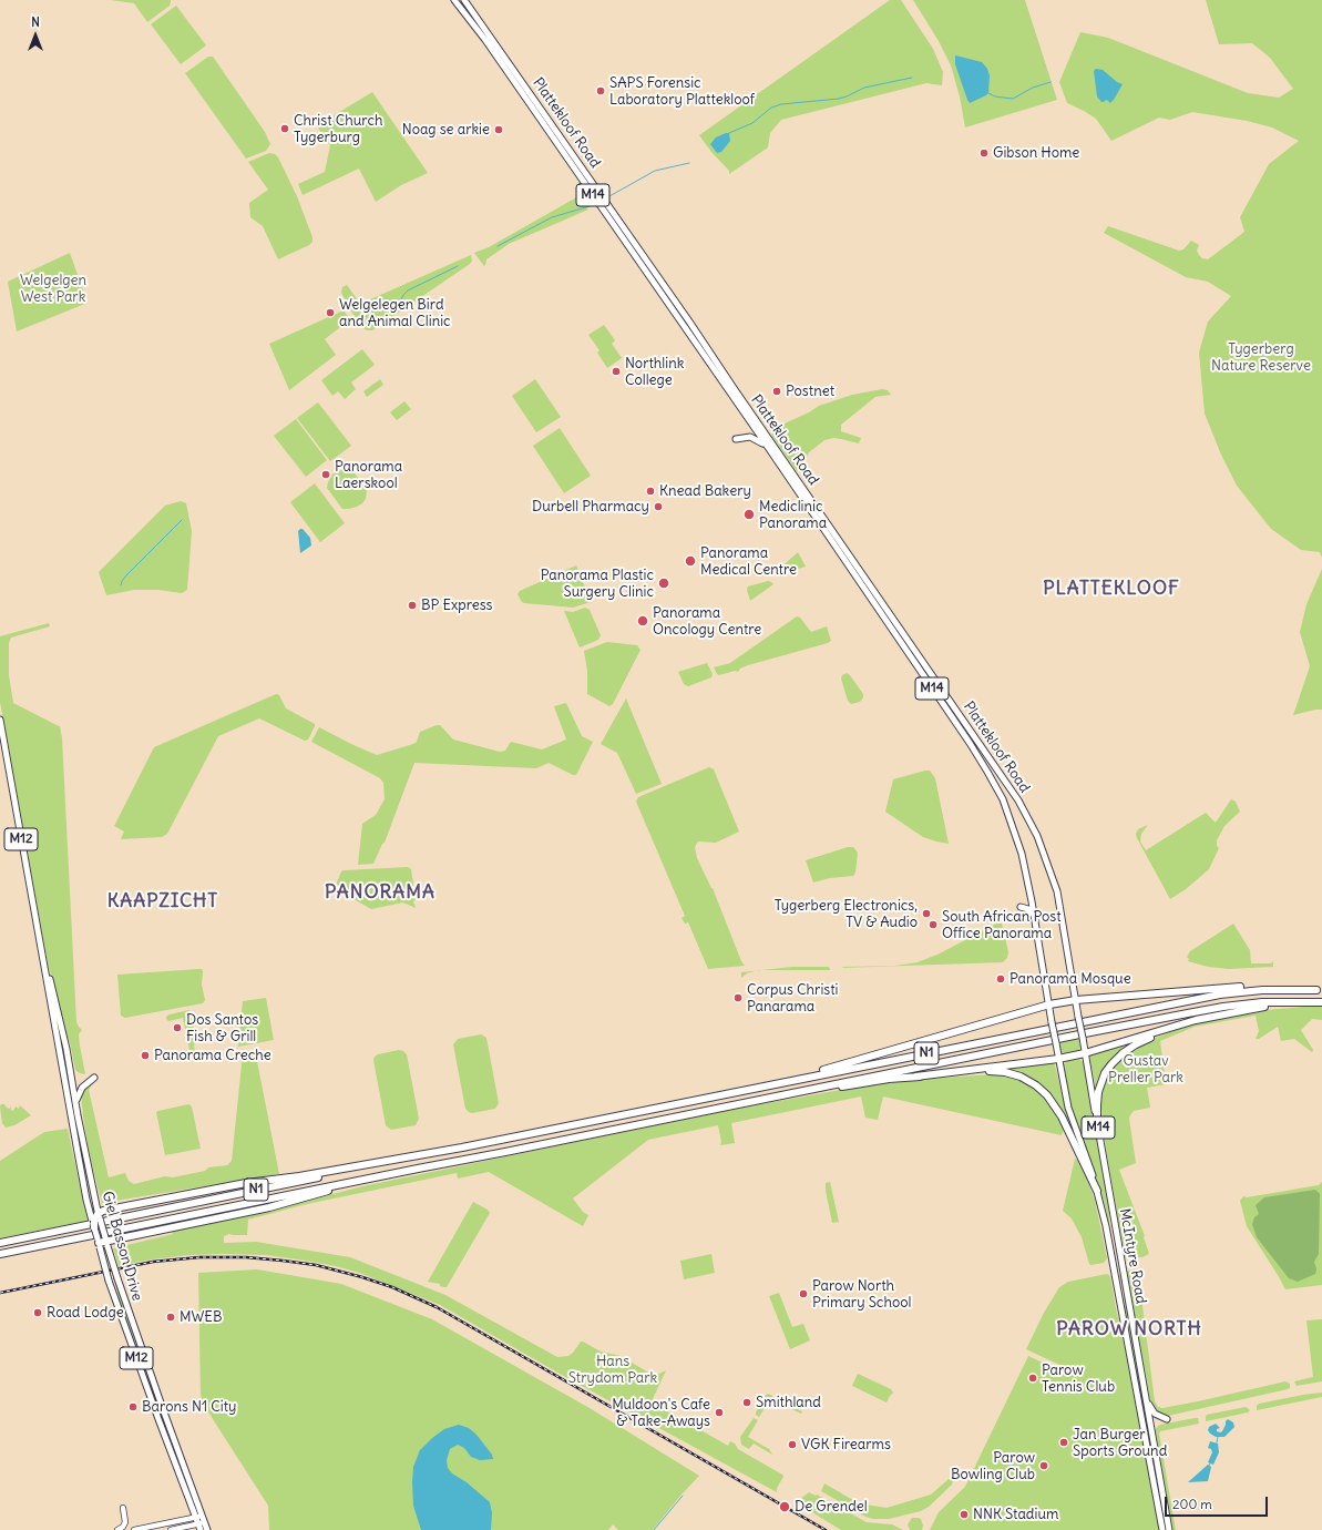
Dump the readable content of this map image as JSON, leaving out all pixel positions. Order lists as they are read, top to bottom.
{
  "streets": {
    "highway": ["N1"],
    "main road": [
      "Plattekloof Road",
      "M14",
      "M12",
      "Giel Basson Drive",
      "McIntyre Road"
    ]
  },
  "crossings": [
    ["Plattekloof Road", "McIntyre Road"]
  ],
  "districts": [
    "PLATTEKLOOF",
    "PANORAMA",
    "KAAPZICHT",
    "PAROW NORTH"
  ],
  "parks": [
    "Welgelgen West Park",
    "Tygerberg Nature Reserve",
    "Gustav Preller Park",
    "Hans Strydom Park"
  ],
  "places": [
    "SAPS Forensic Laboratory Plattekloof",
    "Christ Church Tygerburg",
    "Noag se arkie",
    "Gibson Home",
    "Welgelegen Bird and Animal Clinic",
    "Northlink College",
    "Postnet",
    "Panorama Laerskool",
    "Knead Bakery",
    "Durbell Pharmacy",
    "Mediclinic Panorama",
    "Panorama Medical Centre",
    "Panorama Plastic Surgery Clinic",
    "BP Express",
    "Panorama Oncology Centre",
    "Tygerberg Electronics, TV & Audio",
    "South African Post Office Panorama",
    "Panorama Mosque",
    "Corpus Christi Panarama",
    "Dos Santos Fish & Grill",
    "Panorama Creche",
    "Parow North Primary School",
    "Road Lodge",
    "MWEB",
    "Parow Tennis Club",
    "Smithland",
    "Barons N1 City",
    "Muldoon's Cafe & Take-Aways",
    "Jan Burger Sports Ground",
    "VGK Firearms",
    "Parow Bowling Club",
    "De Grendel",
    "NNK Stadium"
  ],
  "scale_bar": "200 m",
  "north": "top"
}
